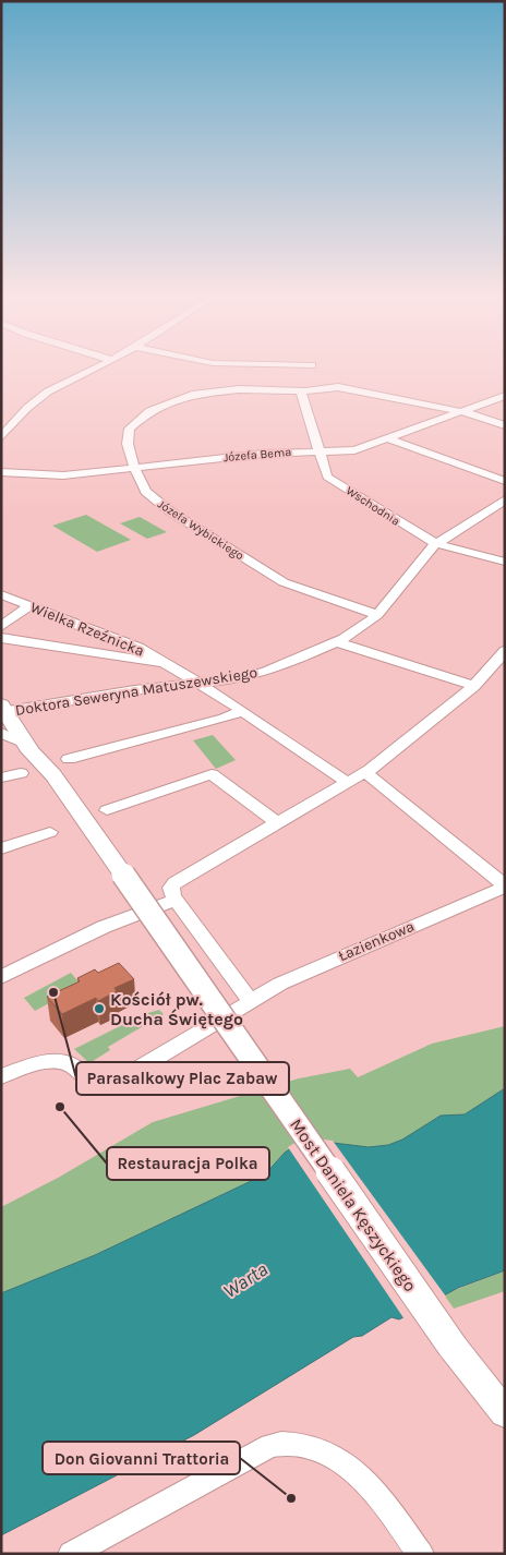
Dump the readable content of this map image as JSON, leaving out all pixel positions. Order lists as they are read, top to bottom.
{
  "streets": {
    "street": [
      "Józefa Bema",
      "Wschodnia",
      "Józefa Wybickiego",
      "Wielka Rzeźnicka",
      "Doktora Seweryna Matuszewskiego",
      "Łazienkowa",
      "Most Daniela Kęszyckiego"
    ]
  },
  "crossings": [
    ["Józefa Bema", "Wschodnia"],
    ["Józefa Bema", "Józefa Wybickiego"],
    ["Wschodnia", "Józefa Wybickiego"],
    ["Wschodnia", "Doktora Seweryna Matuszewskiego"],
    ["Józefa Wybickiego", "Doktora Seweryna Matuszewskiego"],
    ["Wielka Rzeźnicka", "Doktora Seweryna Matuszewskiego"]
  ],
  "water": ["Warta"],
  "places": [
    "Parasalkowy Plac Zabaw",
    "Kościół pw. Ducha Świętego",
    "Restauracja Polka",
    "Don Giovanni Trattoria"
  ]
}
